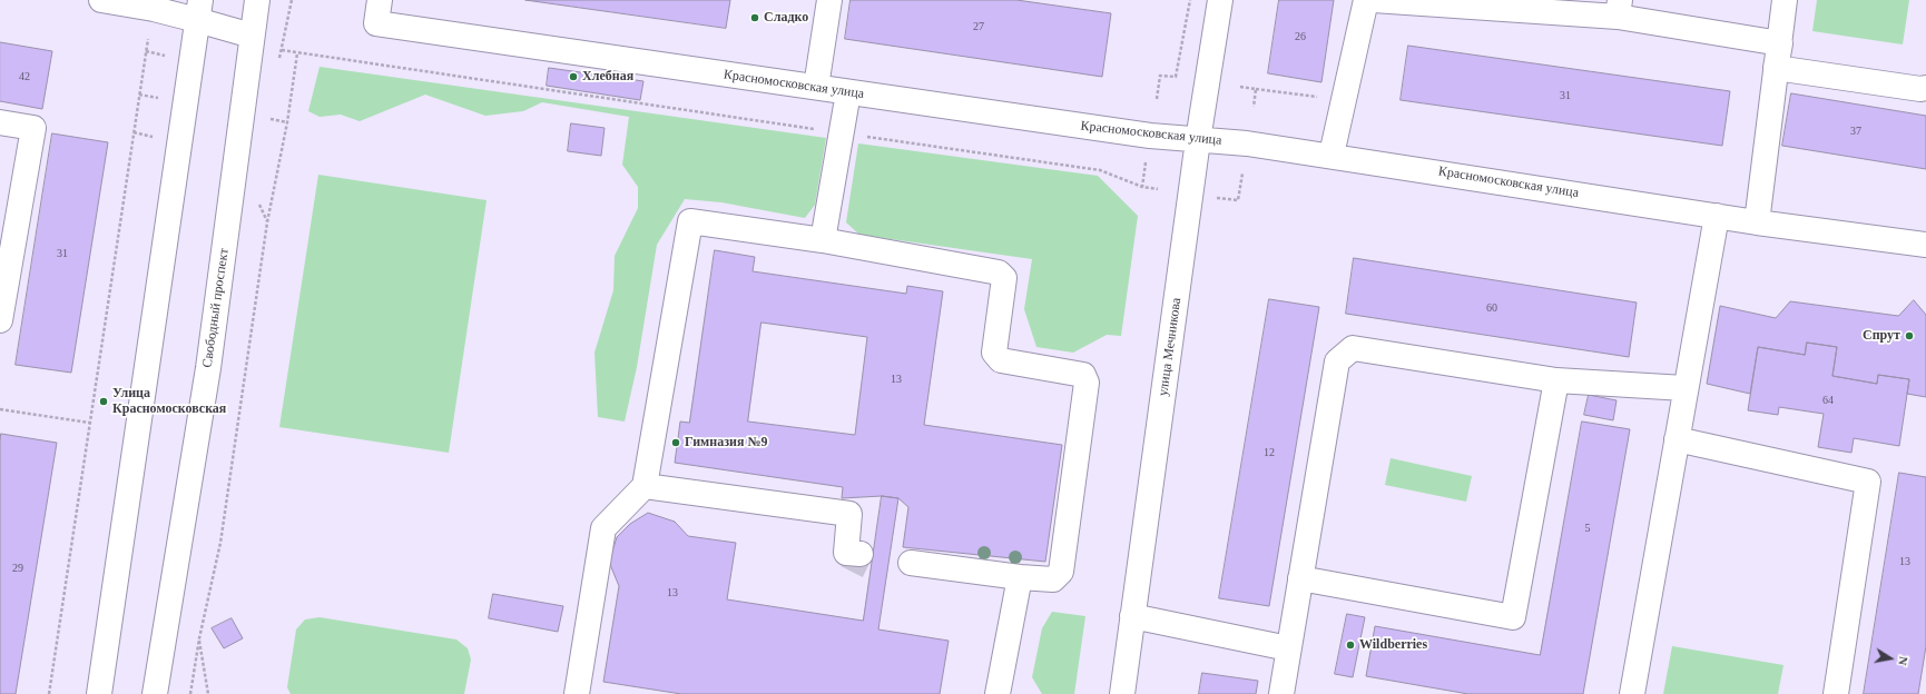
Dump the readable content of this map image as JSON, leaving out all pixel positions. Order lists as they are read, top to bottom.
{
  "streets": {
    "street": ["Красномосковская улица", "Свободный проспект", "улица Мечникова"]
  },
  "crossings": [
    ["Красномосковская улица", "улица Мечникова"]
  ],
  "places": [
    "Сладко",
    "Хлебная",
    "Спрут",
    "Улица Красномосковская",
    "Гимназия №9",
    "Wildberries"
  ],
  "house_numbers": [
    "27",
    "26",
    "42",
    "31",
    "37",
    "31",
    "60",
    "13",
    "64",
    "12",
    "5",
    "13",
    "29",
    "13"
  ],
  "north": "right"
}
